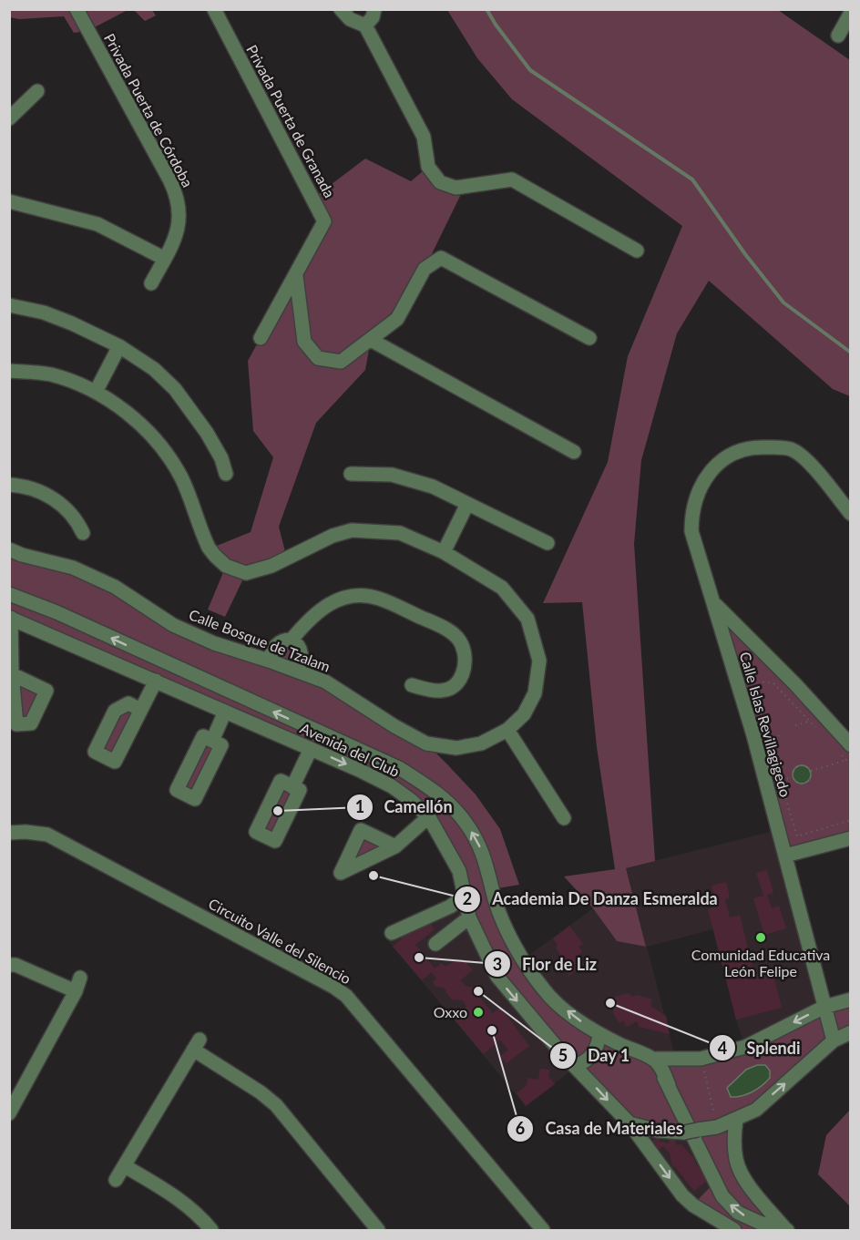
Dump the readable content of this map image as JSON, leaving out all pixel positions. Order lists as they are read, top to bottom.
{
  "streets": {
    "street": [
      "Privada Puerta de Córdoba",
      "Privada Puerta de Granada",
      "Calle Bosque de Tzalam",
      "Calle Islas Revillagigedo",
      "Avenida del Club",
      "Circuito Valle del Silencio"
    ]
  },
  "places": [
    "Camellón",
    "Academia De Danza Esmeralda",
    "Comunidad Educativa León Felipe",
    "Flor de Liz",
    "Day 1",
    "Splendi",
    "Oxxo",
    "Casa de Materiales"
  ]
}
